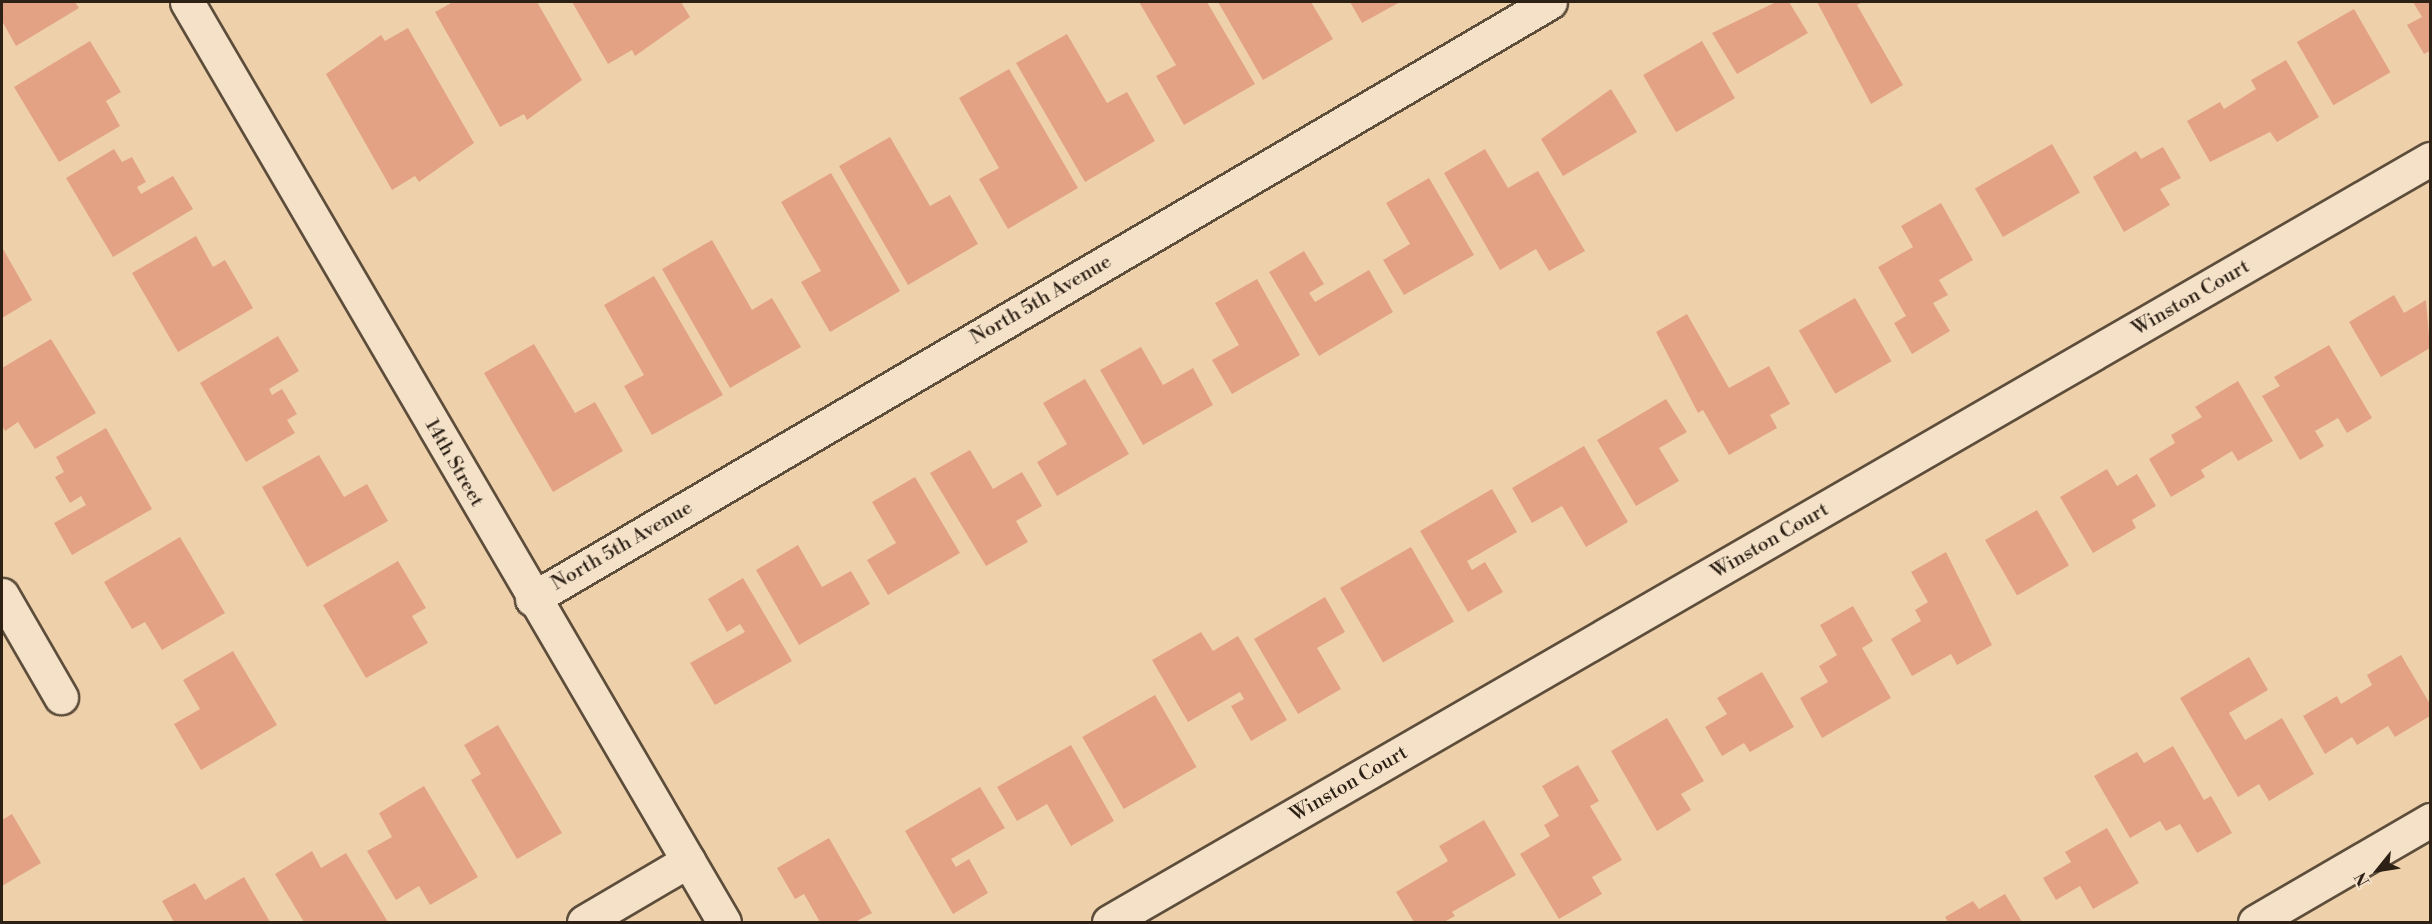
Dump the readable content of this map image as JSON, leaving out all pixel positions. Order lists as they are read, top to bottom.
{
  "streets": {
    "street": ["Winston Court", "North 5th Avenue", "14th Street"]
  },
  "crossings": [
    ["North 5th Avenue", "14th Street"]
  ],
  "north": "bottom left"
}
